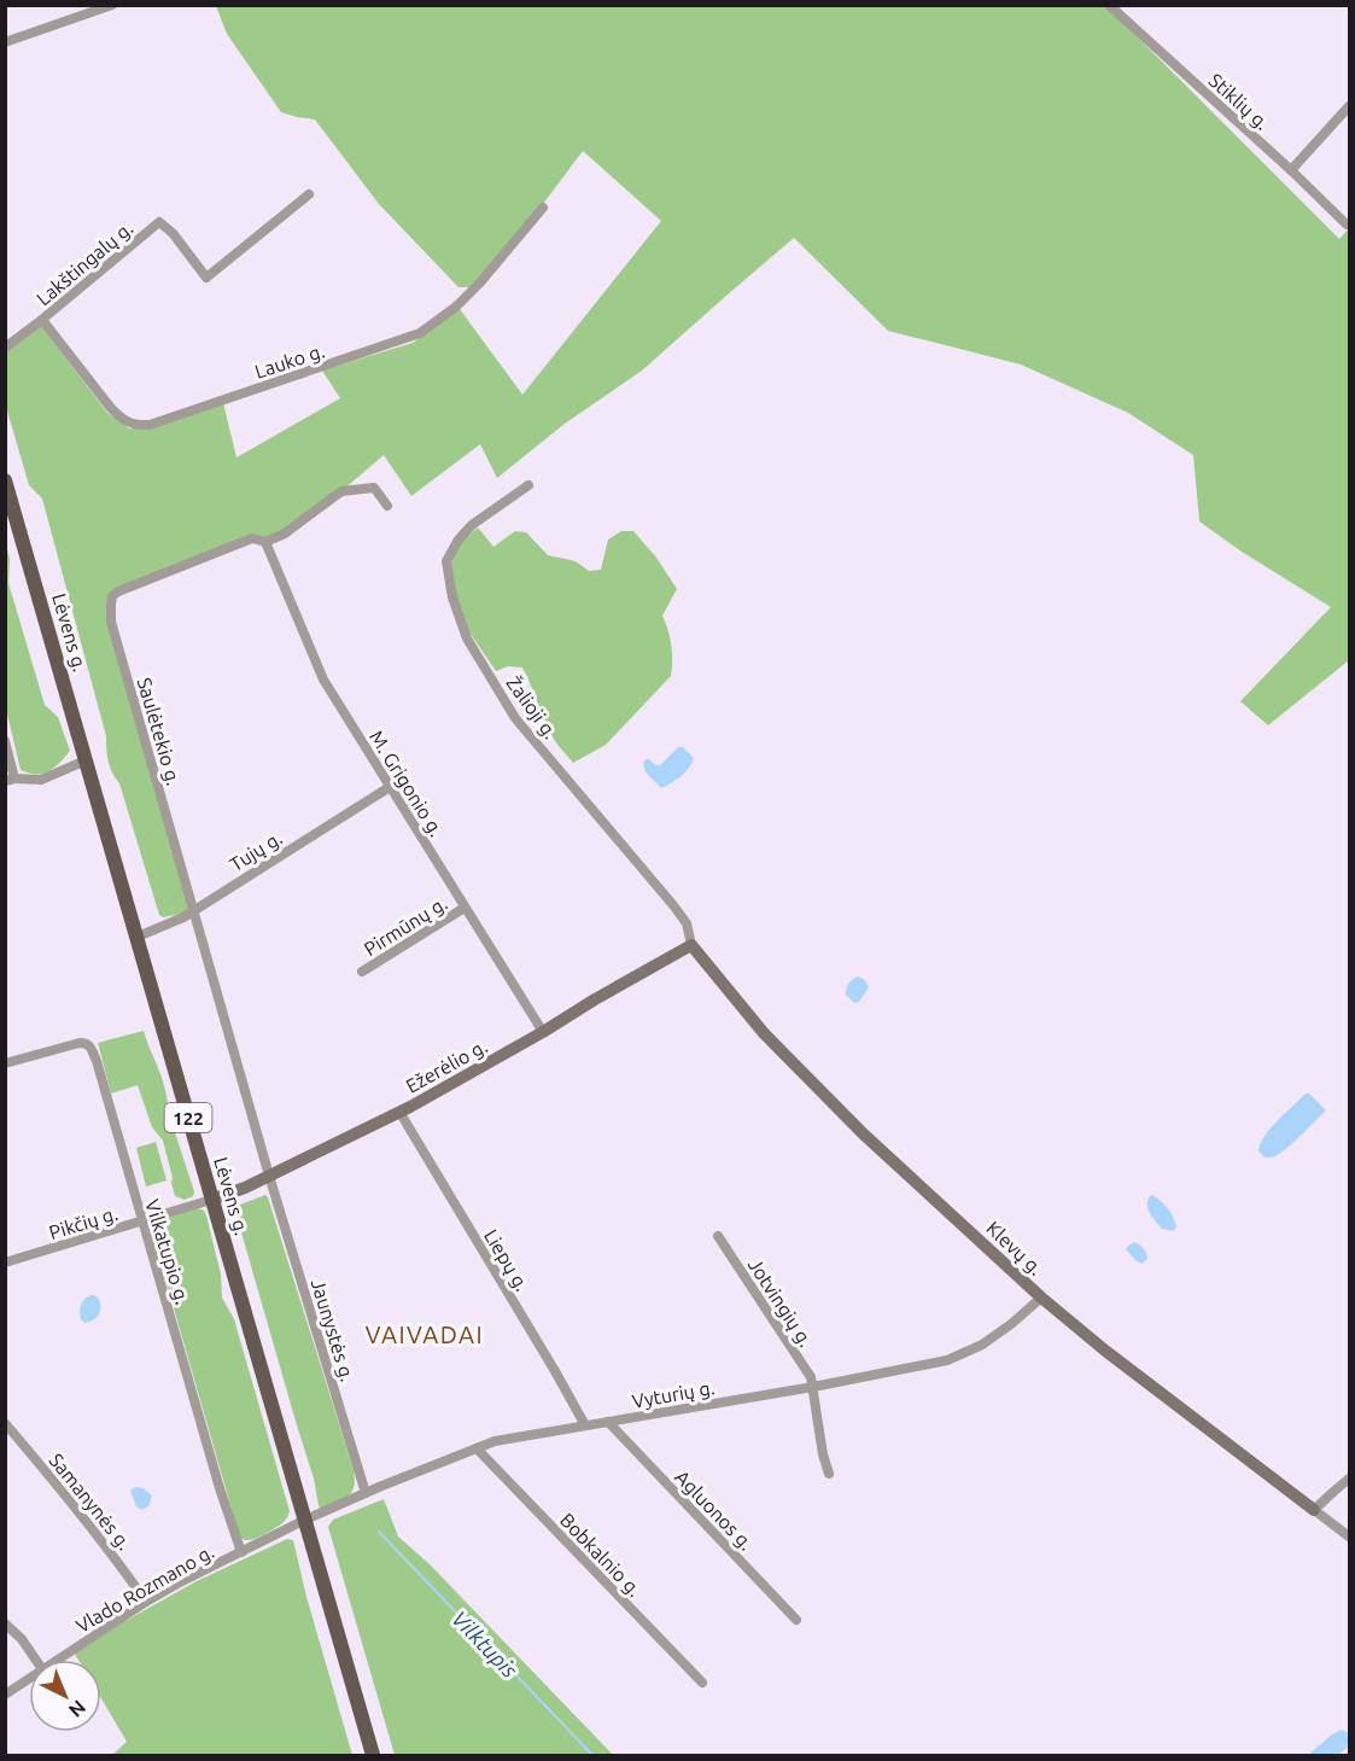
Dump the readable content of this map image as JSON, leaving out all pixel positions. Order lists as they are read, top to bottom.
{
  "streets": {
    "main road": [
      "Lėvens g.",
      "Ežerėlio g.",
      "122",
      "Klevų g."
    ],
    "street": [
      "Stiklių g.",
      "Lakštingalų g.",
      "Lauko g.",
      "Žalioji g.",
      "Saulėtekio g.",
      "M. Grigonio g.",
      "Tujų g.",
      "Pirmūnų g.",
      "Pikčių g.",
      "Vilkatupio g.",
      "Liepų g.",
      "Jotvingių g.",
      "Jaunystės g.",
      "Vyturių g.",
      "Samanynės g.",
      "Agluonos g.",
      "Bobkalnio g.",
      "Vlado Rozmano g."
    ]
  },
  "crossings": [
    ["Lakštingalų g.", "Lauko g."],
    ["Lėvens g.", "Tujų g."],
    ["Lėvens g.", "Ežerėlio g."],
    ["Lėvens g.", "Pikčių g."],
    ["Lėvens g.", "Vyturių g."],
    ["Lėvens g.", "Vlado Rozmano g."],
    ["Žalioji g.", "Ežerėlio g."],
    ["Žalioji g.", "Klevų g."],
    ["Saulėtekio g.", "M. Grigonio g."],
    ["Saulėtekio g.", "Tujų g."],
    ["Saulėtekio g.", "Ežerėlio g."],
    ["Saulėtekio g.", "Jaunystės g."],
    ["M. Grigonio g.", "Tujų g."],
    ["M. Grigonio g.", "Pirmūnų g."],
    ["M. Grigonio g.", "Ežerėlio g."],
    ["Ežerėlio g.", "Pikčių g."],
    ["Ežerėlio g.", "Klevų g."],
    ["Ežerėlio g.", "Liepų g."],
    ["Ežerėlio g.", "Jaunystės g."],
    ["Pikčių g.", "Vilkatupio g."],
    ["Klevų g.", "Vyturių g."],
    ["Vilkatupio g.", "Vlado Rozmano g."],
    ["Liepų g.", "Vyturių g."],
    ["Jotvingių g.", "Vyturių g."],
    ["Jaunystės g.", "Vyturių g."],
    ["Vyturių g.", "Agluonos g."],
    ["Vyturių g.", "Bobkalnio g."],
    ["Vyturių g.", "Vlado Rozmano g."],
    ["Samanynės g.", "Vlado Rozmano g."]
  ],
  "districts": ["VAIVADAI"],
  "water": ["Vilktupis"],
  "north": "bottom right"
}
